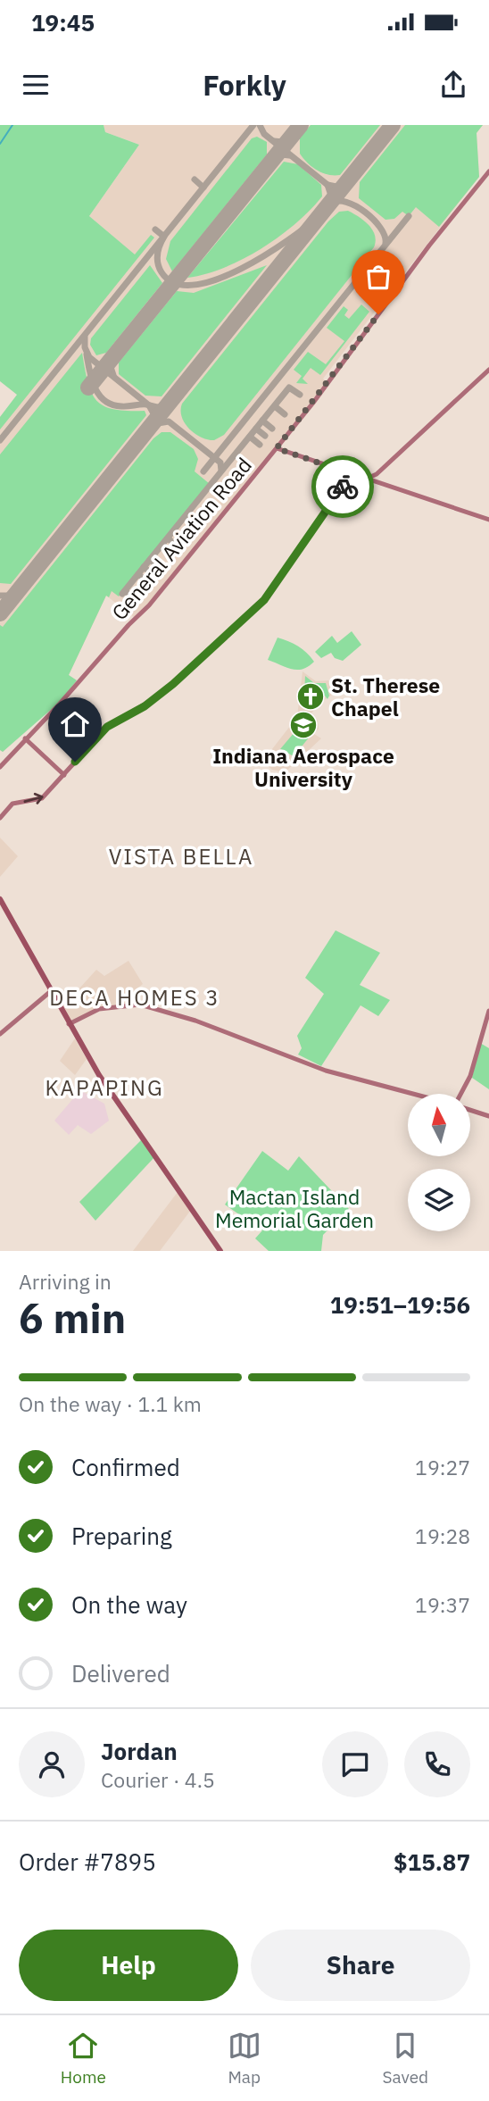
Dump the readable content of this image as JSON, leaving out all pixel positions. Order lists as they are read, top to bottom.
{
  "streets": {
    "street": ["General Aviation Road"]
  },
  "districts": ["VISTA BELLA", "DECA HOMES 3", "KAPAPING"],
  "parks": ["Mactan Island Memorial Garden"],
  "places": {
    "church": ["St. Therese Chapel"],
    "school or university": ["Indiana Aerospace University"]
  },
  "north": "top",
  "page": {
    "status": "19:45",
    "header": "Forkly",
    "heading": ["6 min", "Arriving in", "19:51–19:56"],
    "panel": [
      "Jordan",
      "Courier · 4.5",
      "Order #7895",
      "$15.87"
    ],
    "bar": "On the way · 1.1 km",
    "list": [
      ["Confirmed", "19:27"],
      ["Preparing", "19:28"],
      ["On the way", "19:37"],
      "Delivered"
    ],
    "buttons": ["Help", "Share"],
    "tabs": ["Home", "Map", "Saved"]
  }
}
